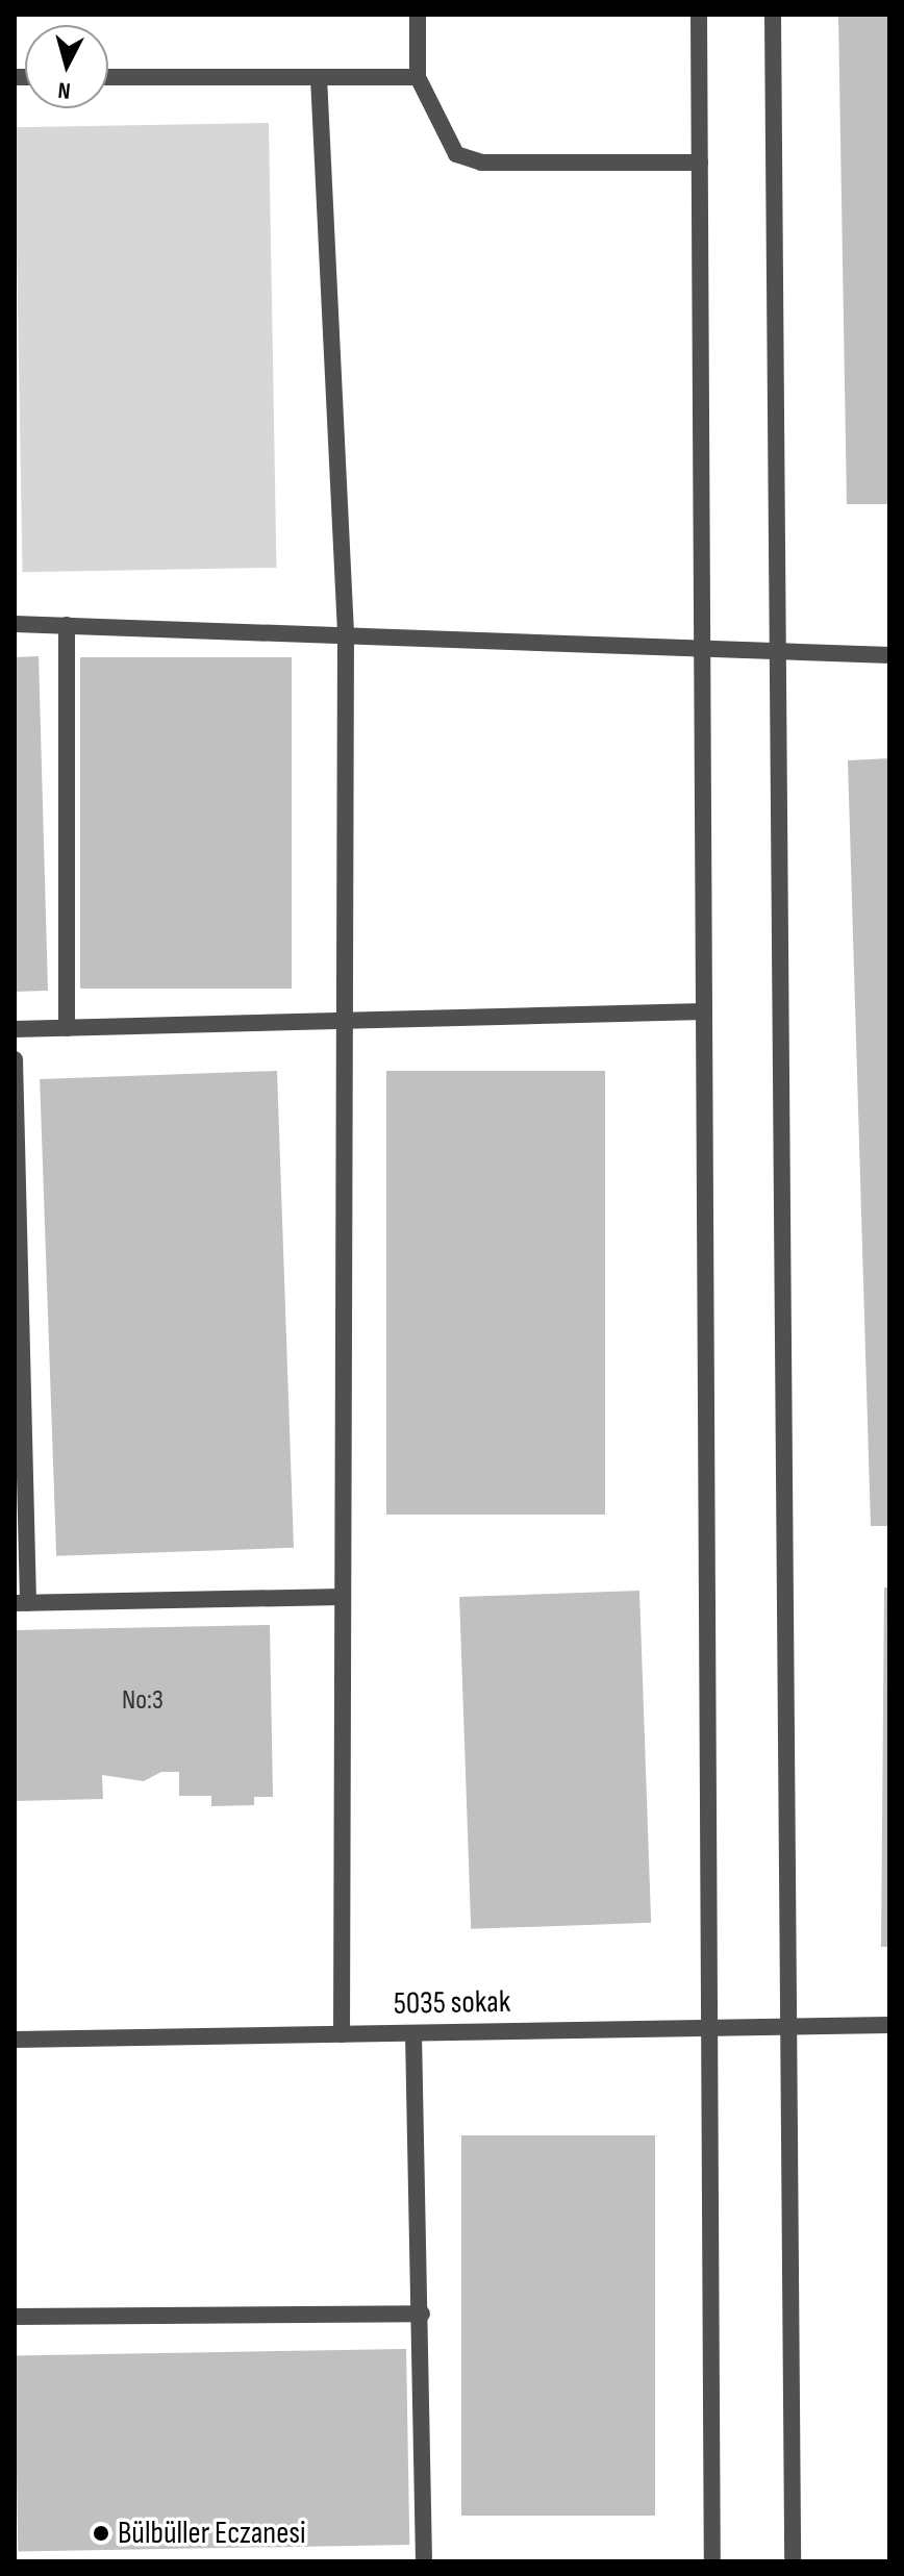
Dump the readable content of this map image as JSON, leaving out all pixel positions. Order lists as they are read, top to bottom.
{
  "streets": {
    "street": ["5035 sokak"]
  },
  "places": ["Bülbüller Eczanesi"],
  "house_numbers": ["No:3"],
  "north": "bottom"
}
